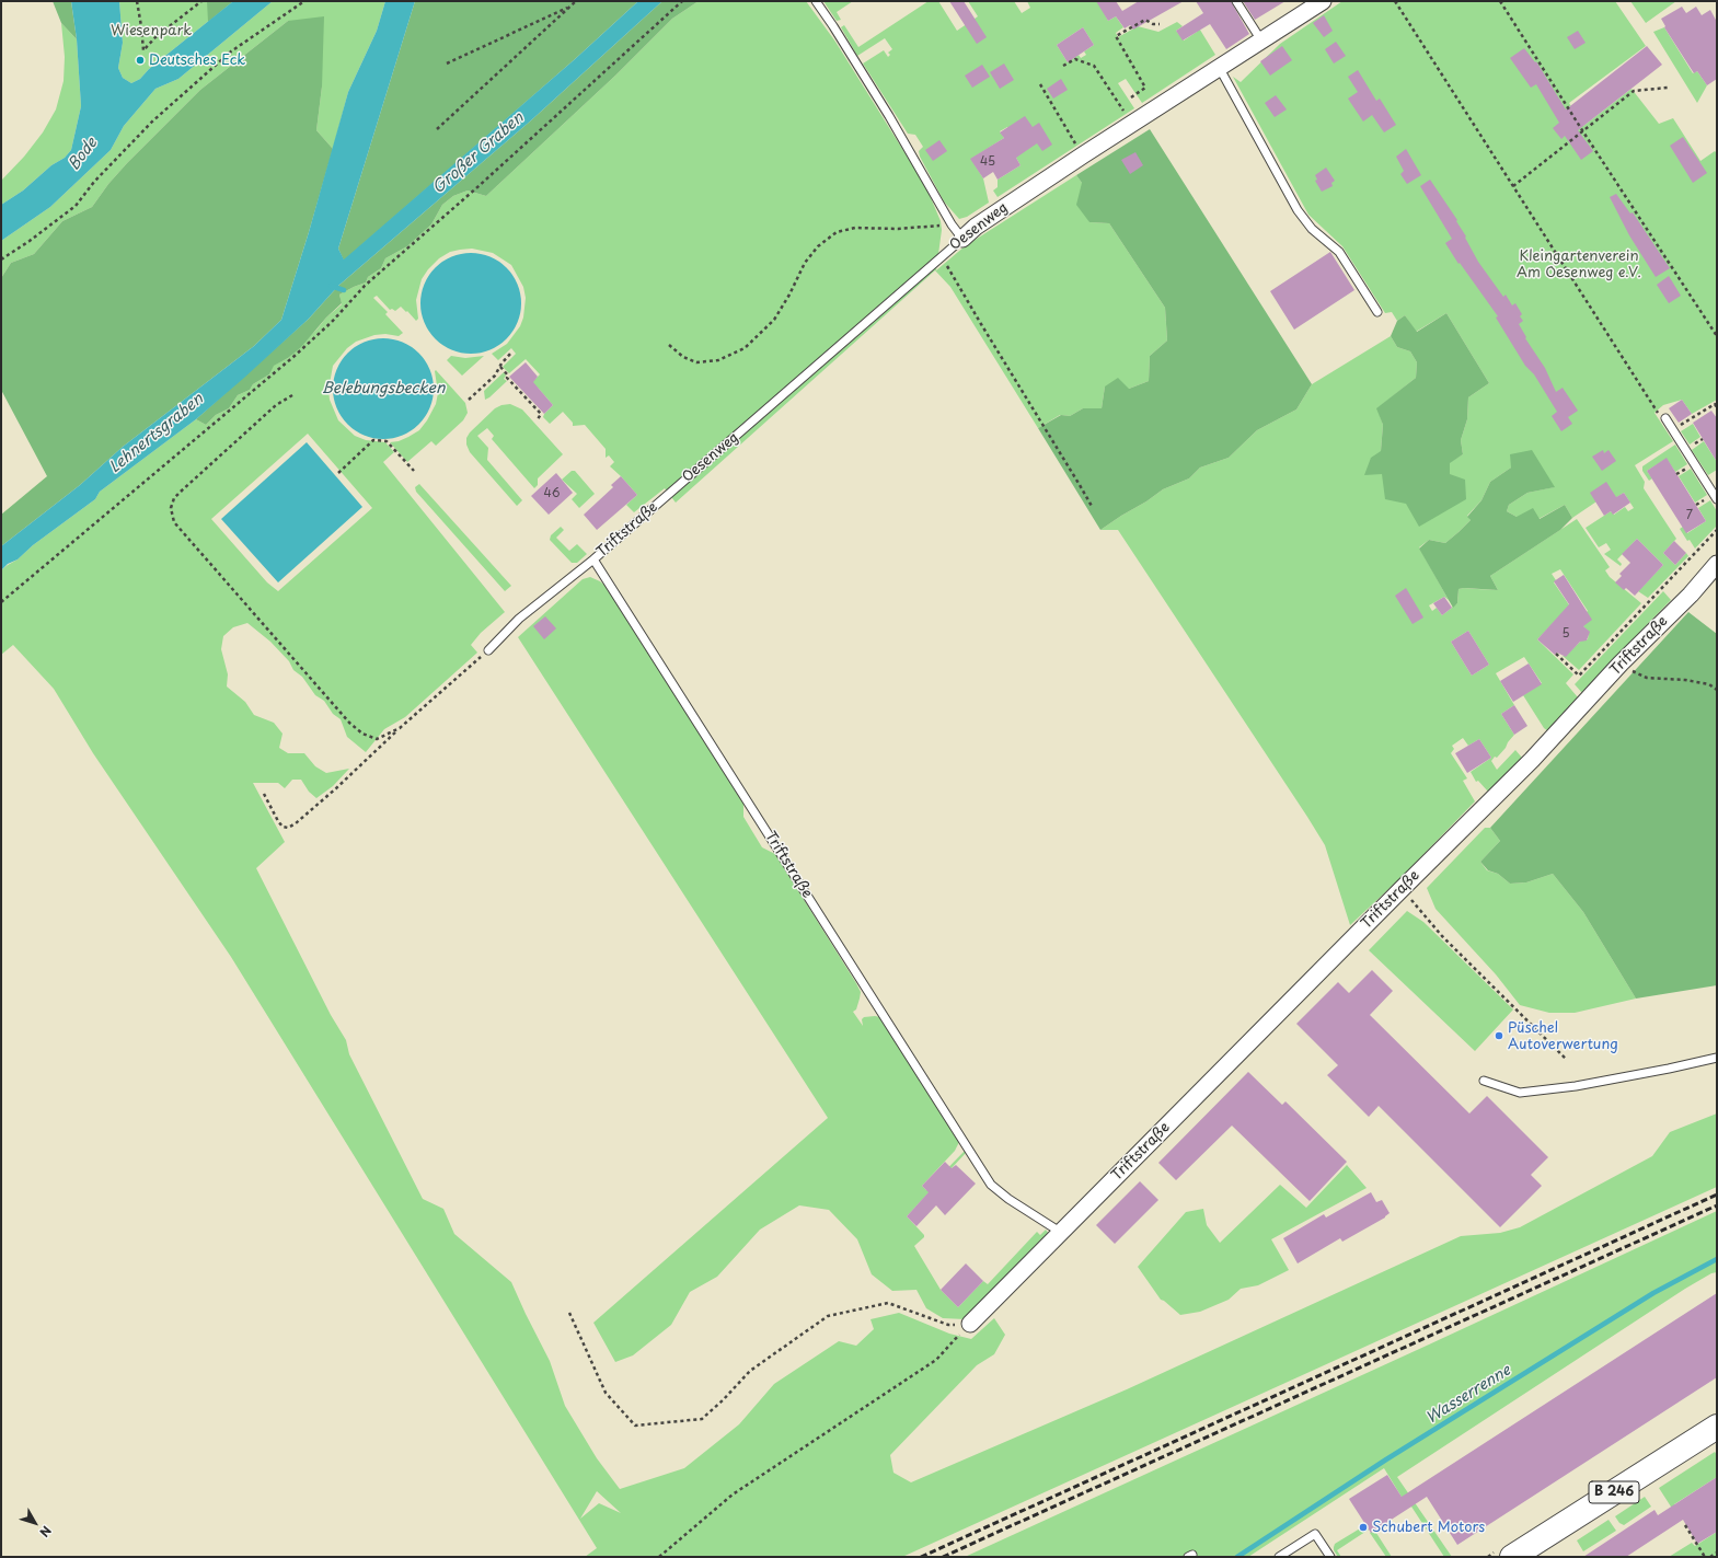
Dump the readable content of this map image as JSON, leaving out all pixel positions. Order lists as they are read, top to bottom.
{
  "streets": {
    "main road": ["B 246"],
    "street": ["Oesenweg", "Triftstraße"]
  },
  "crossings": [
    ["Oesenweg", "Triftstraße"]
  ],
  "water": [
    "Großer Graben",
    "Bode",
    "Belebungsbecken",
    "Lehnertsgraben",
    "Wasserrenne"
  ],
  "parks": ["Wiesenpark", "Kleingartenverein Am Oesenweg e.V."],
  "places": ["Deutsches Eck", "Püschel Autoverwertung", "Schubert Motors"],
  "house_numbers": [
    "45",
    "46",
    "7",
    "5"
  ],
  "north": "bottom right"
}
